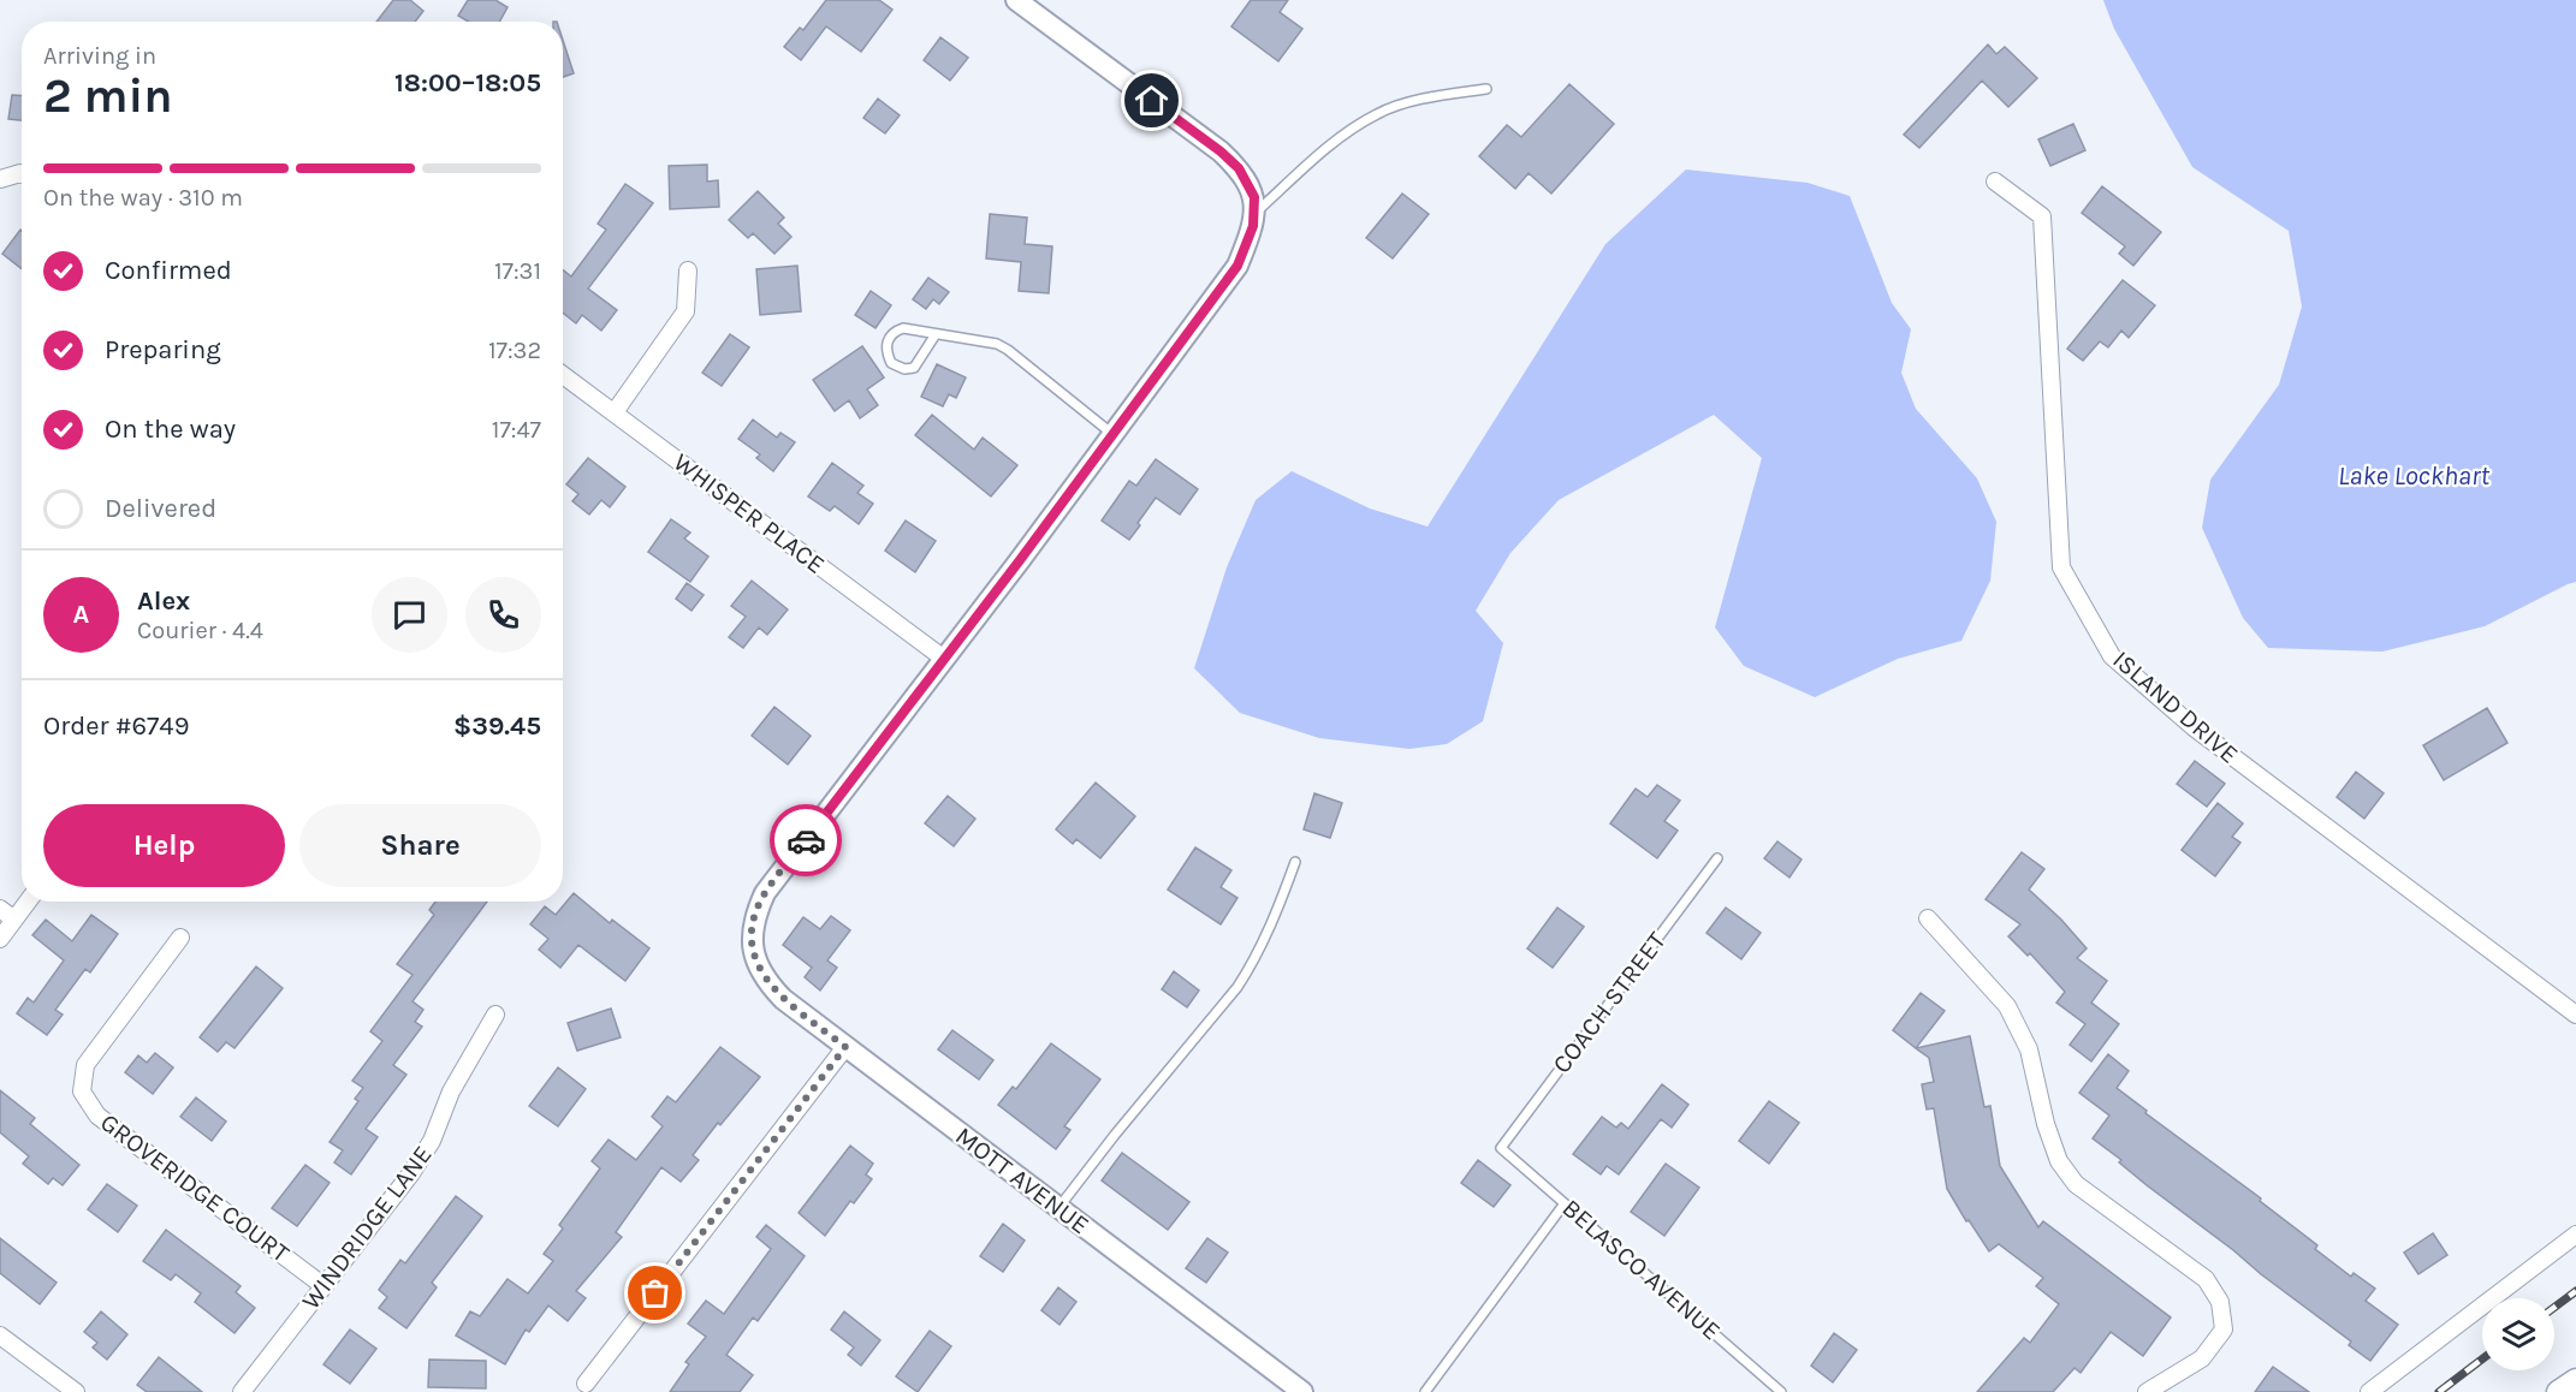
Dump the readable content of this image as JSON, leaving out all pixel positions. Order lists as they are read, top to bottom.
{
  "streets": {
    "street": [
      "WHISPER PLACE",
      "ISLAND DRIVE",
      "MOTT AVENUE",
      "GROVERIDGE COURT",
      "WINDRIDGE LANE"
    ],
    "lane": ["COACH STREET", "BELASCO AVENUE"]
  },
  "crossings": [
    ["WHISPER PLACE", "MOTT AVENUE"],
    ["COACH STREET", "BELASCO AVENUE"],
    ["GROVERIDGE COURT", "WINDRIDGE LANE"]
  ],
  "water": ["Lake Lockhart"],
  "page": {
    "heading": ["2 min", "Arriving in", "18:00–18:05"],
    "panel": [
      "Alex",
      "Courier · 4.4",
      "Order #6749",
      "$39.45"
    ],
    "bar": "On the way · 310 m",
    "list": [
      ["Confirmed", "17:31"],
      ["Preparing", "17:32"],
      ["On the way", "17:47"],
      "Delivered"
    ],
    "round": "A",
    "buttons": ["Help", "Share"]
  }
}
